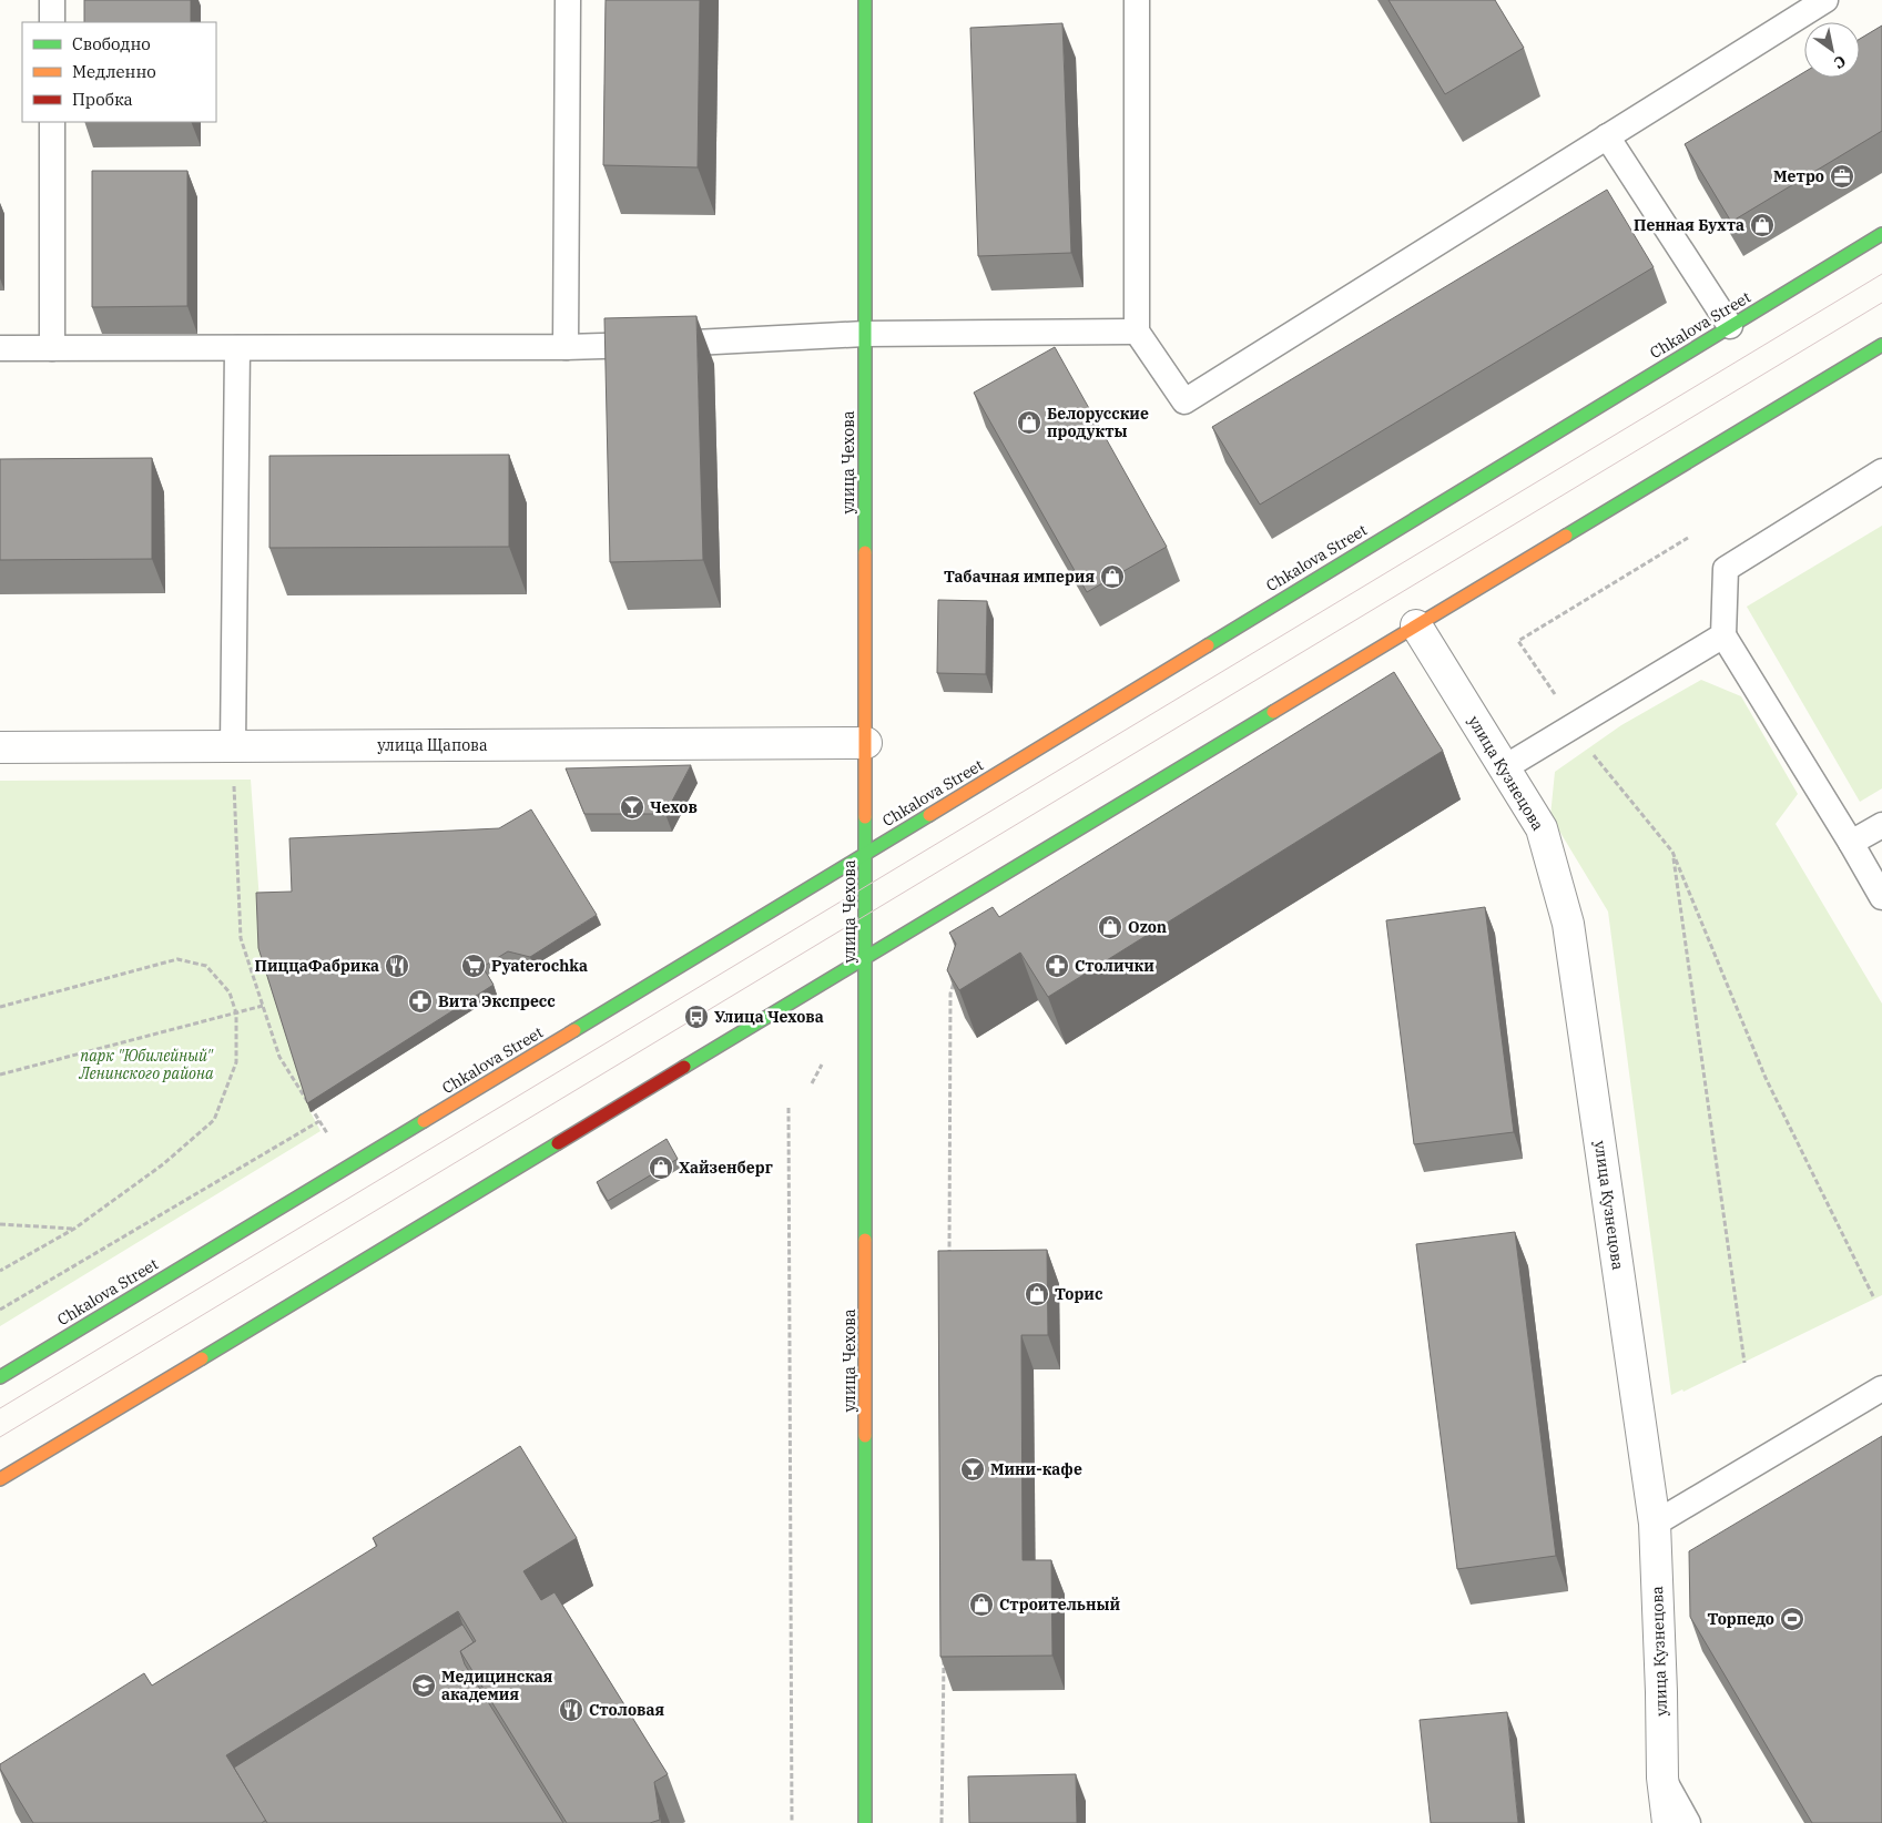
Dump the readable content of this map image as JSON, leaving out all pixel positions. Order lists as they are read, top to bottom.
{
  "streets": {
    "main road": ["Chkalova Street", "улица Чехова"],
    "street": ["улица Щапова", "улица Кузнецова"]
  },
  "crossings": [
    ["Chkalova Street", "улица Чехова"],
    ["улица Чехова", "улица Щапова"]
  ],
  "parks": ["парк \"Юбилейный\" Ленинского района"],
  "places": {
    "office": ["Метро"],
    "shop": [
      "Пенная Бухта",
      "Белорусские продукты",
      "Табачная империя",
      "Ozon",
      "Хайзенберг",
      "Торис",
      "Строительный"
    ],
    "bar": ["Чехов", "Мини-кафе"],
    "restaurant": ["ПиццаФабрика", "Столовая"],
    "supermarket": ["Pyaterochka"],
    "pharmacy": ["Столички", "Вита Экспресс"],
    "bus stop": ["Улица Чехова"],
    "sports": ["Торпедо"],
    "school or university": ["Медицинская академия"]
  },
  "legend": ["Свободно", "Медленно", "Пробка"],
  "north": "bottom right"
}
